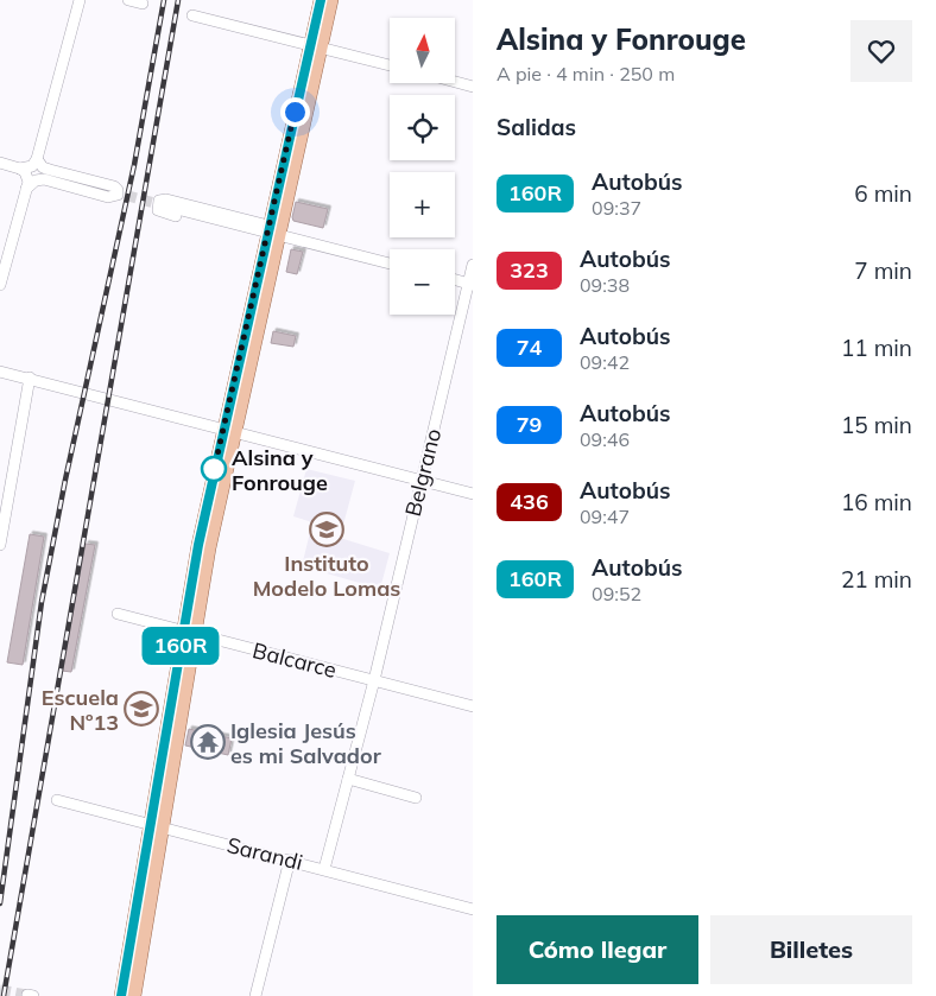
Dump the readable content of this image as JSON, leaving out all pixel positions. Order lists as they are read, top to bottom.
{
  "streets": {
    "street": ["Belgrano", "Balcarce", "Sarandi"]
  },
  "crossings": [
    ["Belgrano", "Balcarce"],
    ["Belgrano", "Sarandi"]
  ],
  "places": {
    "other": ["Alsina y Fonrouge"],
    "school or university": ["Instituto Modelo Lomas", "Escuela Nº13"],
    "temple": ["Iglesia Jesús es mi Salvador"]
  },
  "lines": ["bus line 160R"],
  "north": "top",
  "page": {
    "on_map": "160R",
    "heading": [
      ["Alsina y Fonrouge", "A pie · 4 min · 250 m"],
      "Salidas"
    ],
    "map_buttons": ["+", "−"],
    "list": [
      {
        "mark": "160R",
        "name": "Autobús",
        "note": "09:37",
        "value": "6 min"
      },
      {
        "mark": "323",
        "name": "Autobús",
        "note": "09:38",
        "value": "7 min"
      },
      {
        "mark": "74",
        "name": "Autobús",
        "note": "09:42",
        "value": "11 min"
      },
      {
        "mark": "79",
        "name": "Autobús",
        "note": "09:46",
        "value": "15 min"
      },
      {
        "mark": "436",
        "name": "Autobús",
        "note": "09:47",
        "value": "16 min"
      },
      {
        "mark": "160R",
        "name": "Autobús",
        "note": "09:52",
        "value": "21 min"
      }
    ],
    "buttons": ["Cómo llegar", "Billetes"]
  }
}
